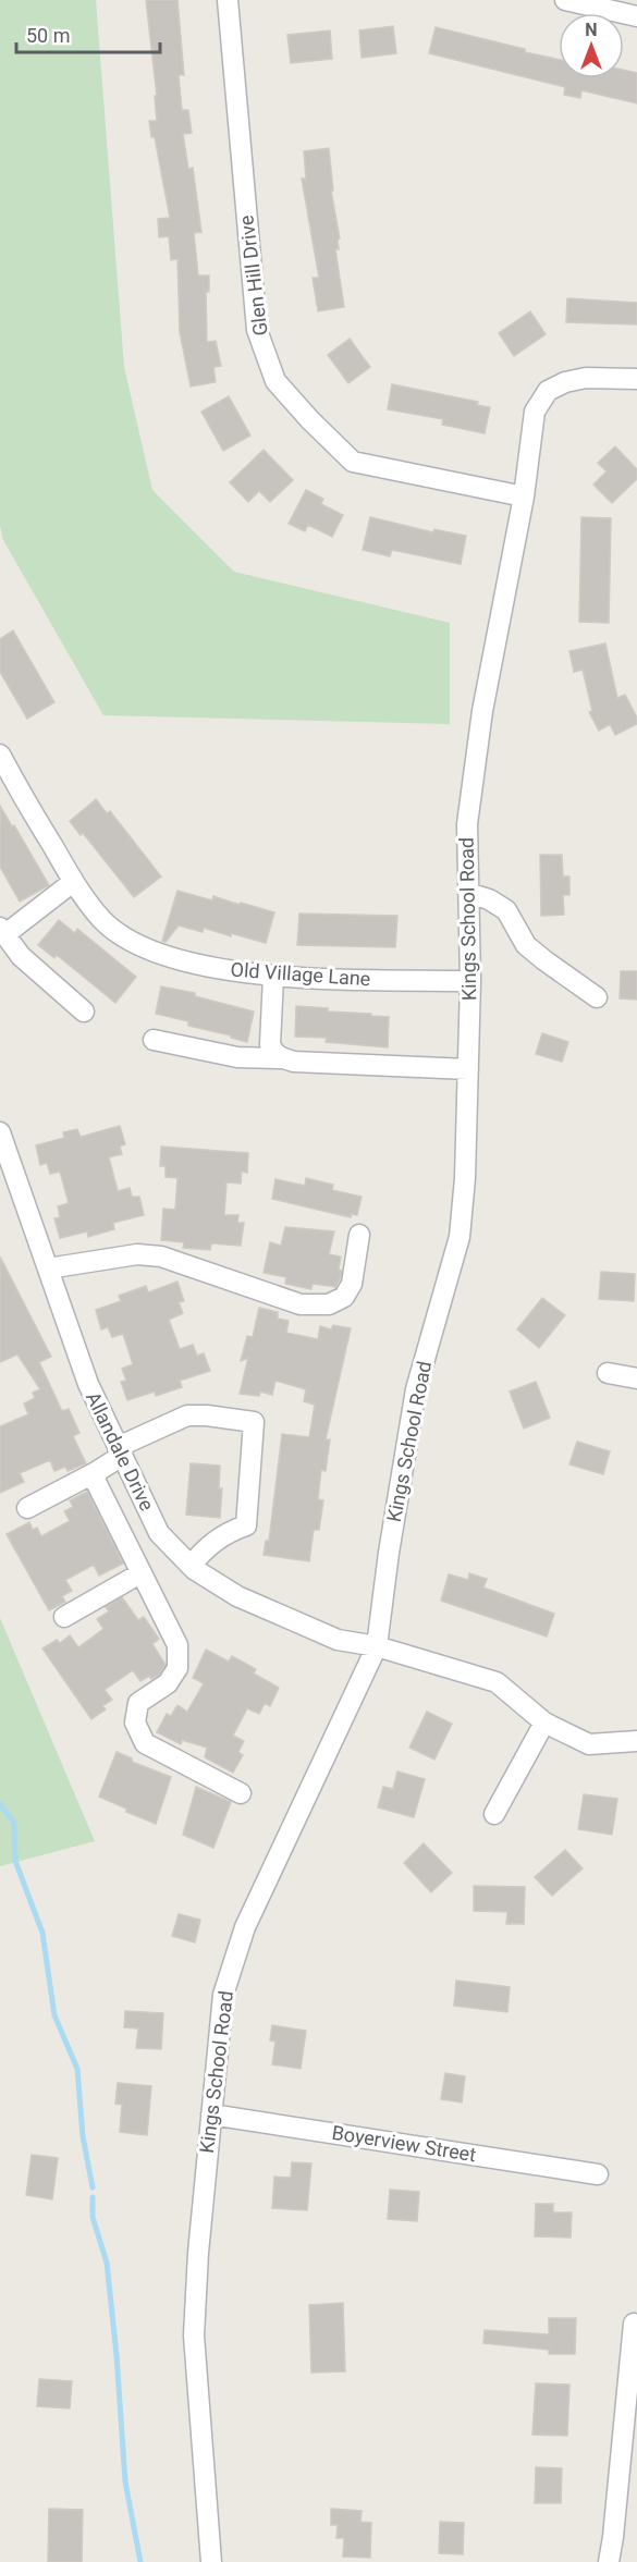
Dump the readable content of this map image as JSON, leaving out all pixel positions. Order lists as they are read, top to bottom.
{
  "streets": {
    "street": [
      "Glen Hill Drive",
      "Kings School Road",
      "Old Village Lane",
      "Allandale Drive",
      "Boyerview Street"
    ]
  },
  "crossings": [
    ["Glen Hill Drive", "Kings School Road"],
    ["Kings School Road", "Old Village Lane"],
    ["Kings School Road", "Allandale Drive"],
    ["Kings School Road", "Boyerview Street"]
  ],
  "scale_bar": "50 m",
  "north": "top"
}
